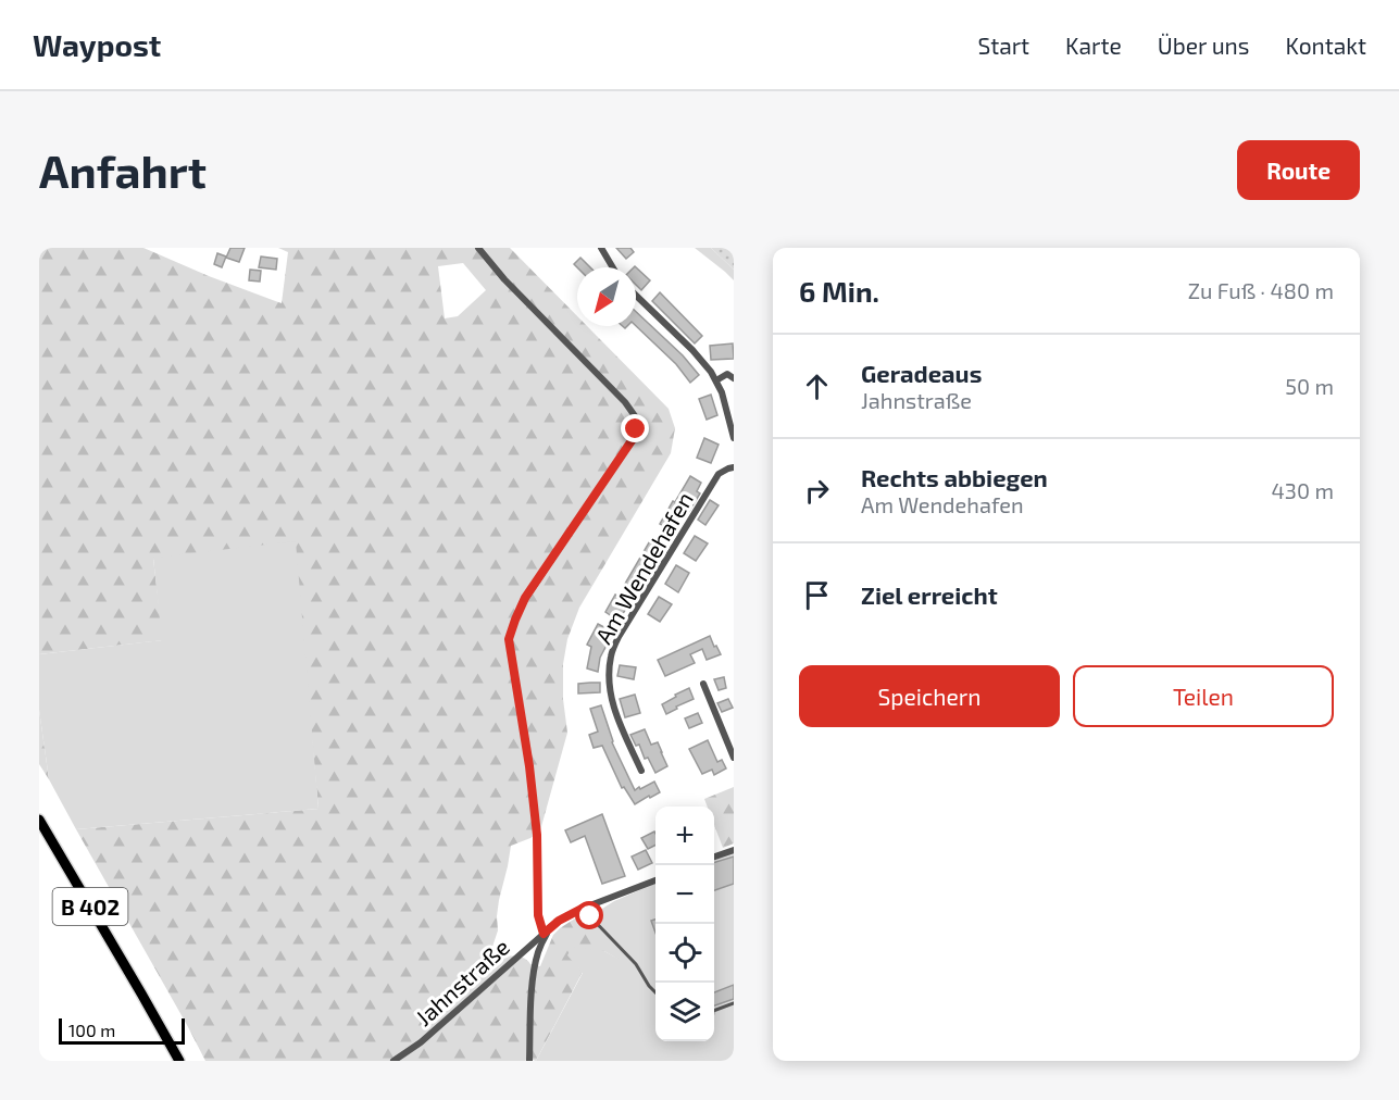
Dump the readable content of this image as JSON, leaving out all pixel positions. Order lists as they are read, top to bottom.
{
  "streets": {
    "main road": ["B 402"],
    "street": ["Am Wendehafen", "Jahnstraße"]
  },
  "scale_bar": "100 m",
  "north": "bottom left",
  "page": {
    "header": "Waypost",
    "nav": [
      "Start",
      "Karte",
      "Über uns",
      "Kontakt"
    ],
    "buttons": [
      "Route",
      ["Speichern", "Teilen"]
    ],
    "title": "Anfahrt",
    "heading": ["6 Min.", "Zu Fuß · 480 m"],
    "list": [
      ["Geradeaus", "Jahnstraße", "50 m"],
      ["Rechts abbiegen", "Am Wendehafen", "430 m"],
      "Ziel erreicht"
    ],
    "map_buttons": ["+", "−"],
    "scale": "100 m"
  }
}
